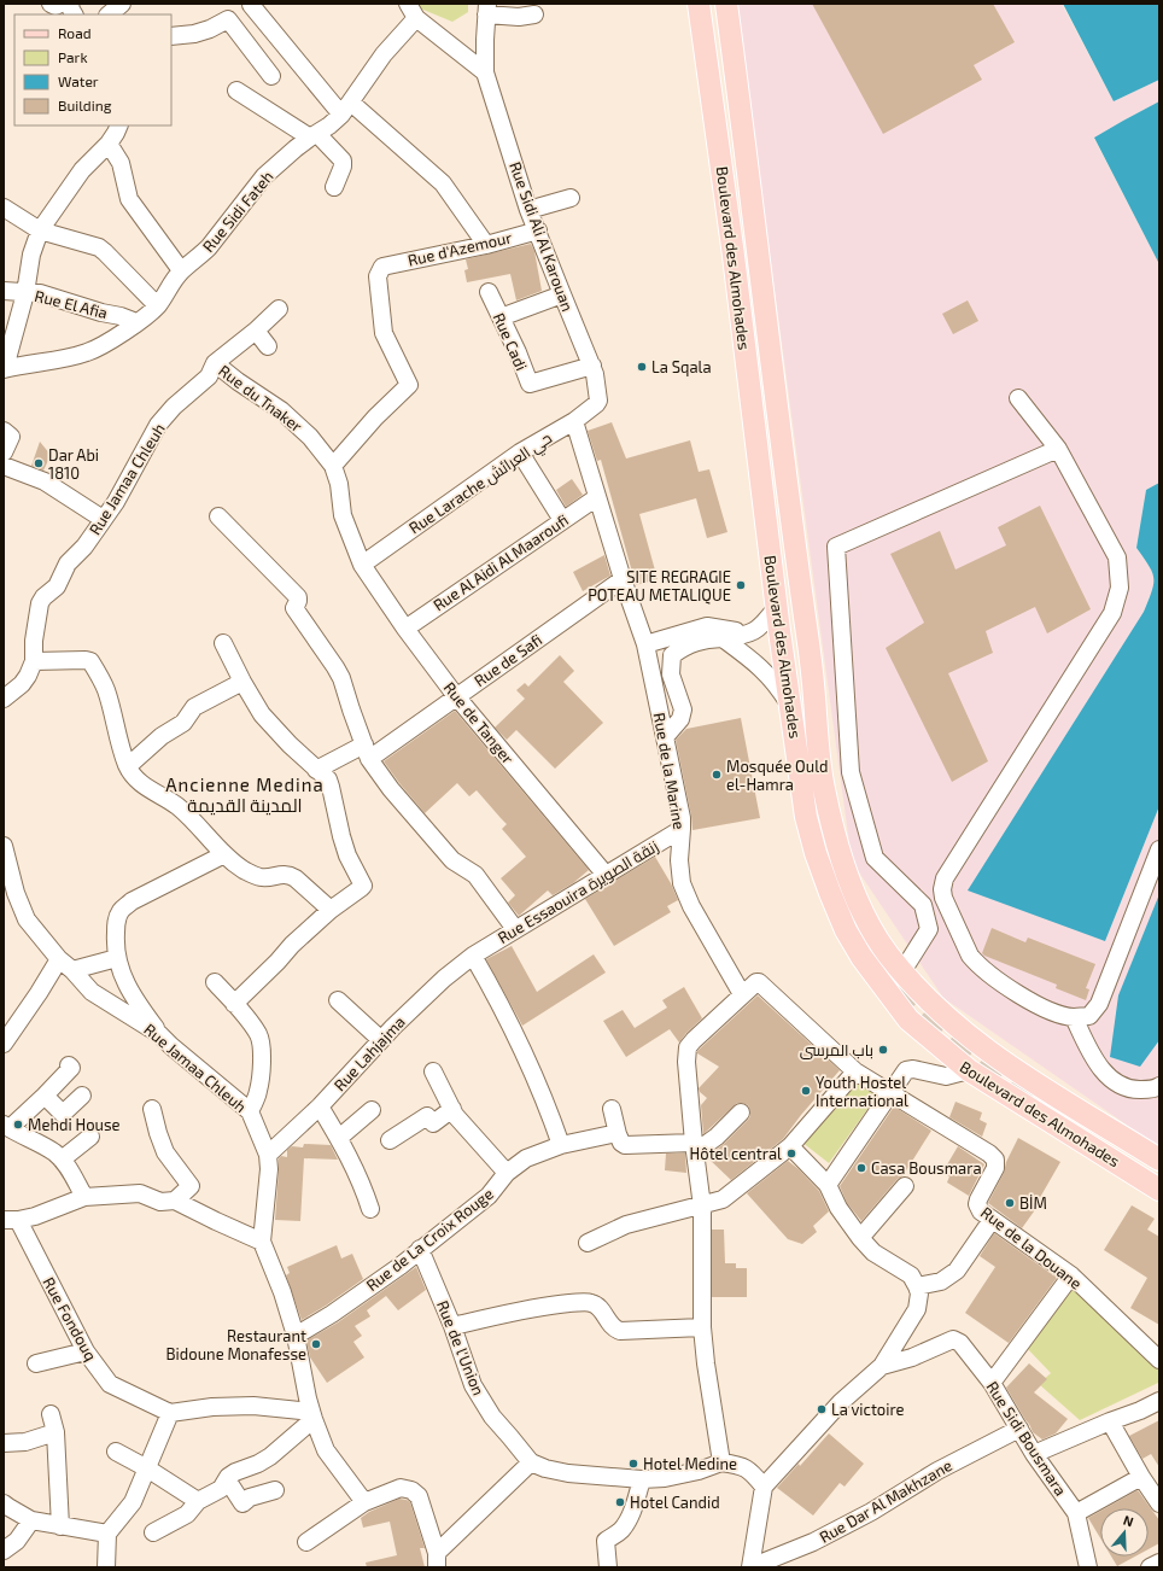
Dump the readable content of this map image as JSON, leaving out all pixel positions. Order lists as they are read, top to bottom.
{
  "streets": {
    "main road": ["Boulevard des Almohades"],
    "street": [
      "Rue Sidi Fateh",
      "Rue Sidi Ali Al Karouan",
      "Rue d'Azemour",
      "Rue El Afia",
      "Rue Cadi",
      "Rue du Tnaker",
      "Rue Jamaa Chleuh",
      "Rue Larache حي العرائش",
      "Rue Al Aidi Al Maaroufi",
      "Rue de Safi",
      "Rue de Tanger",
      "Rue de la Marine",
      "Rue Essaouira زنقة الصويرة",
      "Rue Lahjajma",
      "Rue de La Croix Rouge",
      "Rue de la Douane",
      "Rue Fondouq",
      "Rue de l'Union",
      "Rue Sidi Bousmara",
      "Rue Dar Al Makhzane"
    ]
  },
  "crossings": [
    ["Rue Sidi Fateh", "Rue El Afia"],
    ["Rue Sidi Ali Al Karouan", "Rue d'Azemour"],
    ["Rue Sidi Ali Al Karouan", "Rue Cadi"],
    ["Rue Sidi Ali Al Karouan", "Rue Larache حي العرائش"],
    ["Rue d'Azemour", "Rue du Tnaker"],
    ["Rue du Tnaker", "Rue Jamaa Chleuh"],
    ["Rue du Tnaker", "Rue Larache حي العرائش"],
    ["Rue du Tnaker", "Rue de Tanger"],
    ["Rue Jamaa Chleuh", "Rue Lahjajma"],
    ["Rue Jamaa Chleuh", "Rue de La Croix Rouge"],
    ["Rue Larache حي العرائش", "Rue de Tanger"],
    ["Rue Larache حي العرائش", "Rue de la Marine"],
    ["Rue Al Aidi Al Maaroufi", "Rue de Tanger"],
    ["Rue Al Aidi Al Maaroufi", "Rue de la Marine"],
    ["Rue de Safi", "Rue de Tanger"],
    ["Rue de Safi", "Rue de la Marine"],
    ["Rue de Tanger", "Rue Essaouira زنقة الصويرة"],
    ["Rue de la Marine", "Rue Essaouira زنقة الصويرة"],
    ["Rue Essaouira زنقة الصويرة", "Rue Lahjajma"],
    ["Rue de La Croix Rouge", "Rue de l'Union"],
    ["Rue Sidi Bousmara", "Rue Dar Al Makhzane"]
  ],
  "districts": ["Ancienne Medina المدينة القديمة"],
  "places": [
    "La Sqala",
    "Dar Abi 1810",
    "SITE REGRAGIE POTEAU METALIQUE",
    "Mosquée Ould el-Hamra",
    "باب المرسى",
    "Youth Hostel International",
    "Mehdi House",
    "Hôtel central",
    "Casa Bousmara",
    "BİM",
    "Restaurant Bidoune Monafesse",
    "La victoire",
    "Hotel Medine",
    "Hotel Candid"
  ],
  "legend": [
    "Road",
    "Park",
    "Water",
    "Building"
  ],
  "north": "top"
}
